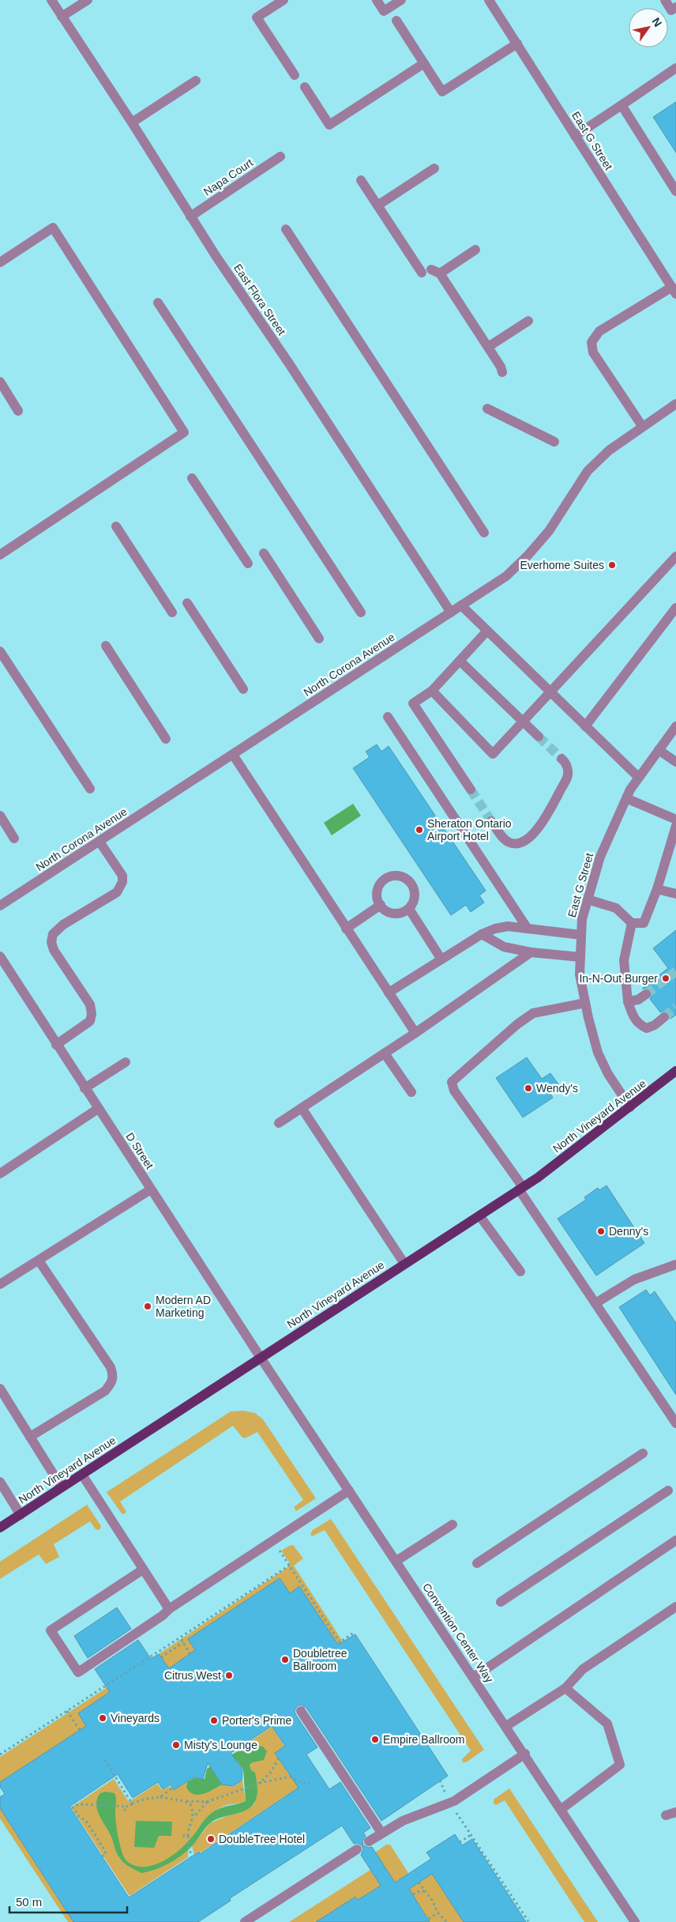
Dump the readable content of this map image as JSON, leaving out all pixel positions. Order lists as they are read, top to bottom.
{
  "streets": {
    "main road": ["North Vineyard Avenue"],
    "street": [
      "East G Street",
      "Napa Court",
      "East Flora Street",
      "North Corona Avenue",
      "D Street",
      "Convention Center Way"
    ]
  },
  "crossings": [
    ["East G Street", "North Vineyard Avenue"],
    ["Napa Court", "East Flora Street"],
    ["East Flora Street", "North Corona Avenue"],
    ["North Vineyard Avenue", "D Street"],
    ["North Vineyard Avenue", "Convention Center Way"],
    ["D Street", "Convention Center Way"]
  ],
  "places": [
    "Everhome Suites",
    "Sheraton Ontario Airport Hotel",
    "In-N-Out Burger",
    "Wendy's",
    "Denny's",
    "Modern AD Marketing",
    "Doubletree Ballroom",
    "Citrus West",
    "Vineyards",
    "Porter's Prime",
    "Empire Ballroom",
    "Misty's Lounge",
    "DoubleTree Hotel"
  ],
  "scale_bar": "50 m",
  "north": "top right"
}
